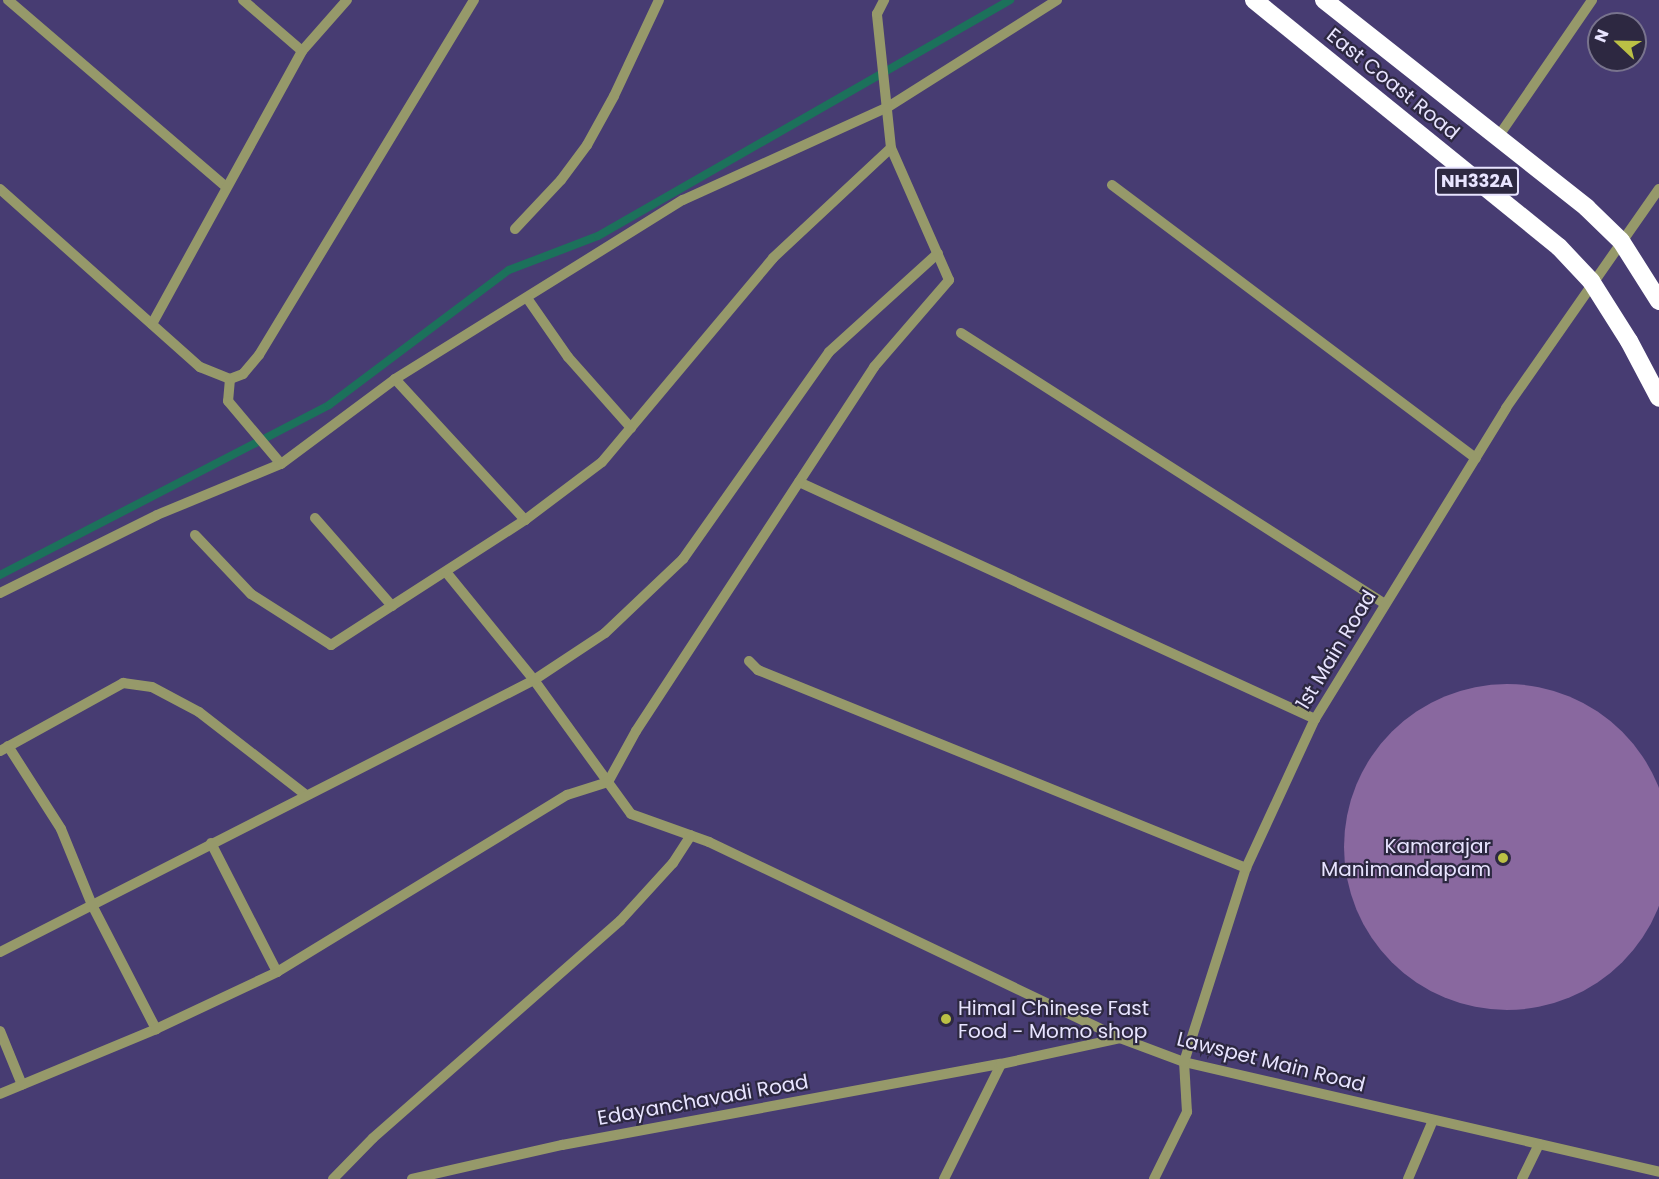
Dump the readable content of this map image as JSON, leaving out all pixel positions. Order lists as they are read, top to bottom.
{
  "streets": {
    "highway": ["East Coast Road", "NH332A"],
    "street": ["1st Main Road", "Lawspet Main Road", "Edayanchavadi Road"]
  },
  "crossings": [
    ["East Coast Road", "1st Main Road"],
    ["1st Main Road", "Lawspet Main Road"]
  ],
  "places": ["Kamarajar Manimandapam", "Himal Chinese Fast Food - Momo shop"],
  "north": "left"
}
